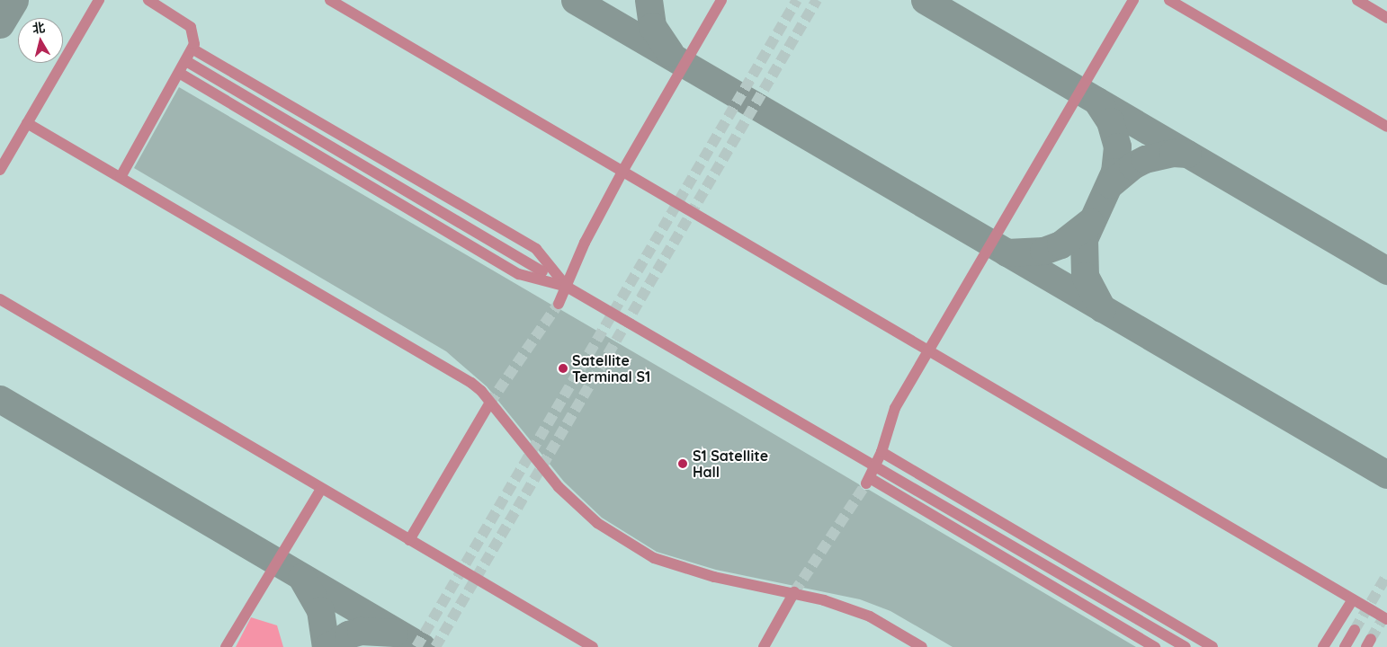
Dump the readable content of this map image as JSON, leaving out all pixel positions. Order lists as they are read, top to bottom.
{
  "places": ["Satellite Terminal S1", "S1 Satellite Hall"],
  "north": "top"
}
